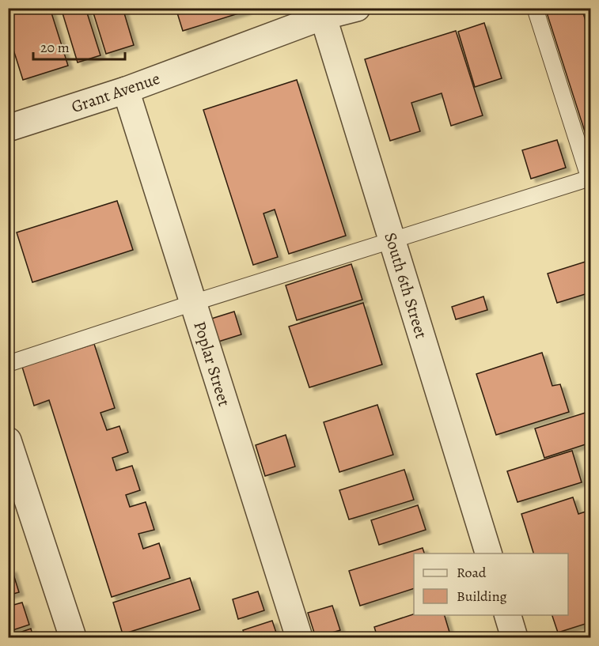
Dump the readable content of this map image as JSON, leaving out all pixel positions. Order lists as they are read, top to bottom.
{
  "streets": {
    "street": ["Grant Avenue", "South 6th Street", "Poplar Street"]
  },
  "crossings": [
    ["Grant Avenue", "South 6th Street"],
    ["Grant Avenue", "Poplar Street"]
  ],
  "legend": ["Road", "Building"],
  "scale_bar": "20 m"
}
